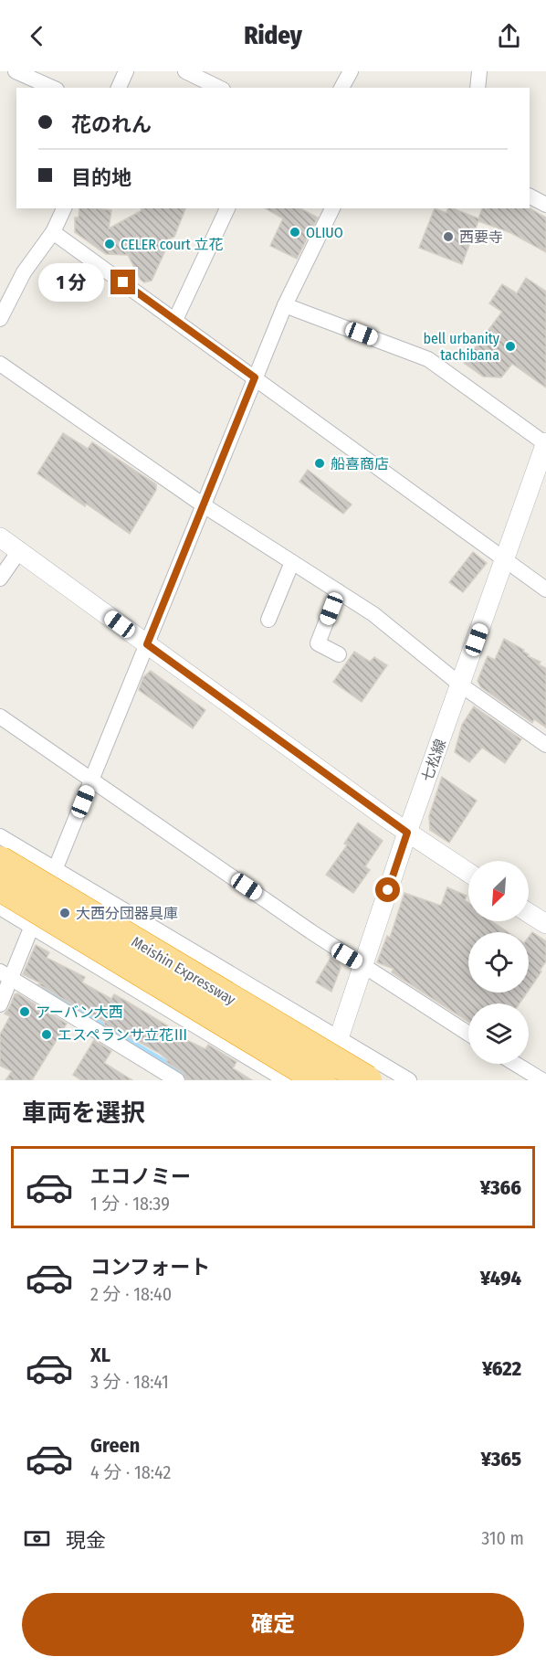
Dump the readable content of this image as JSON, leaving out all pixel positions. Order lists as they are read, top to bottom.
{
  "streets": {
    "highway": ["Meishin Expressway"],
    "street": ["七松線"]
  },
  "places": [
    "OLIUO",
    "西要寺",
    "CELER court 立花",
    "bell urbanity tachibana",
    "船喜商店",
    "大西分団器具庫",
    "アーバン大西",
    "エスペランサ立花Ⅲ"
  ],
  "north": "bottom left",
  "page": {
    "header": "Ridey",
    "banner": ["花のれん", "目的地"],
    "bubble": "1 分",
    "heading": "車両を選択",
    "list": [
      {
        "name": "エコノミー",
        "note": "1 分 · 18:39",
        "value": "¥366"
      },
      {
        "name": "コンフォート",
        "note": "2 分 · 18:40",
        "value": "¥494"
      },
      {
        "name": "XL",
        "note": "3 分 · 18:41",
        "value": "¥622"
      },
      {
        "name": "Green",
        "note": "4 分 · 18:42",
        "value": "¥365"
      }
    ],
    "pay": ["現金", "310 m"],
    "buttons": "確定"
  }
}
